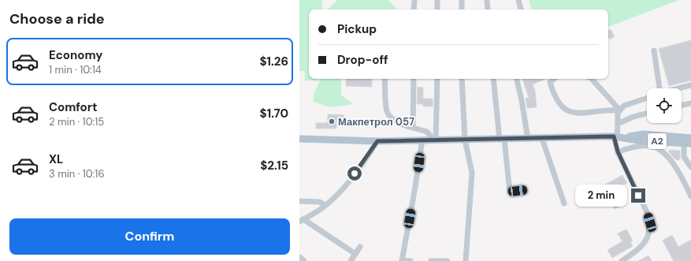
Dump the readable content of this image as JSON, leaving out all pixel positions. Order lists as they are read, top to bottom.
{
  "streets": {
    "main road": ["A2"]
  },
  "places": ["Макпетрол 057"],
  "page": {
    "heading": "Choose a ride",
    "banner": ["Pickup", "Drop-off"],
    "list": [
      {
        "name": "Economy",
        "note": "1 min · 10:14",
        "value": "$1.26"
      },
      {
        "name": "Comfort",
        "note": "2 min · 10:15",
        "value": "$1.70"
      },
      {
        "name": "XL",
        "note": "3 min · 10:16",
        "value": "$2.15"
      }
    ],
    "bubble": "2 min",
    "buttons": "Confirm"
  }
}
